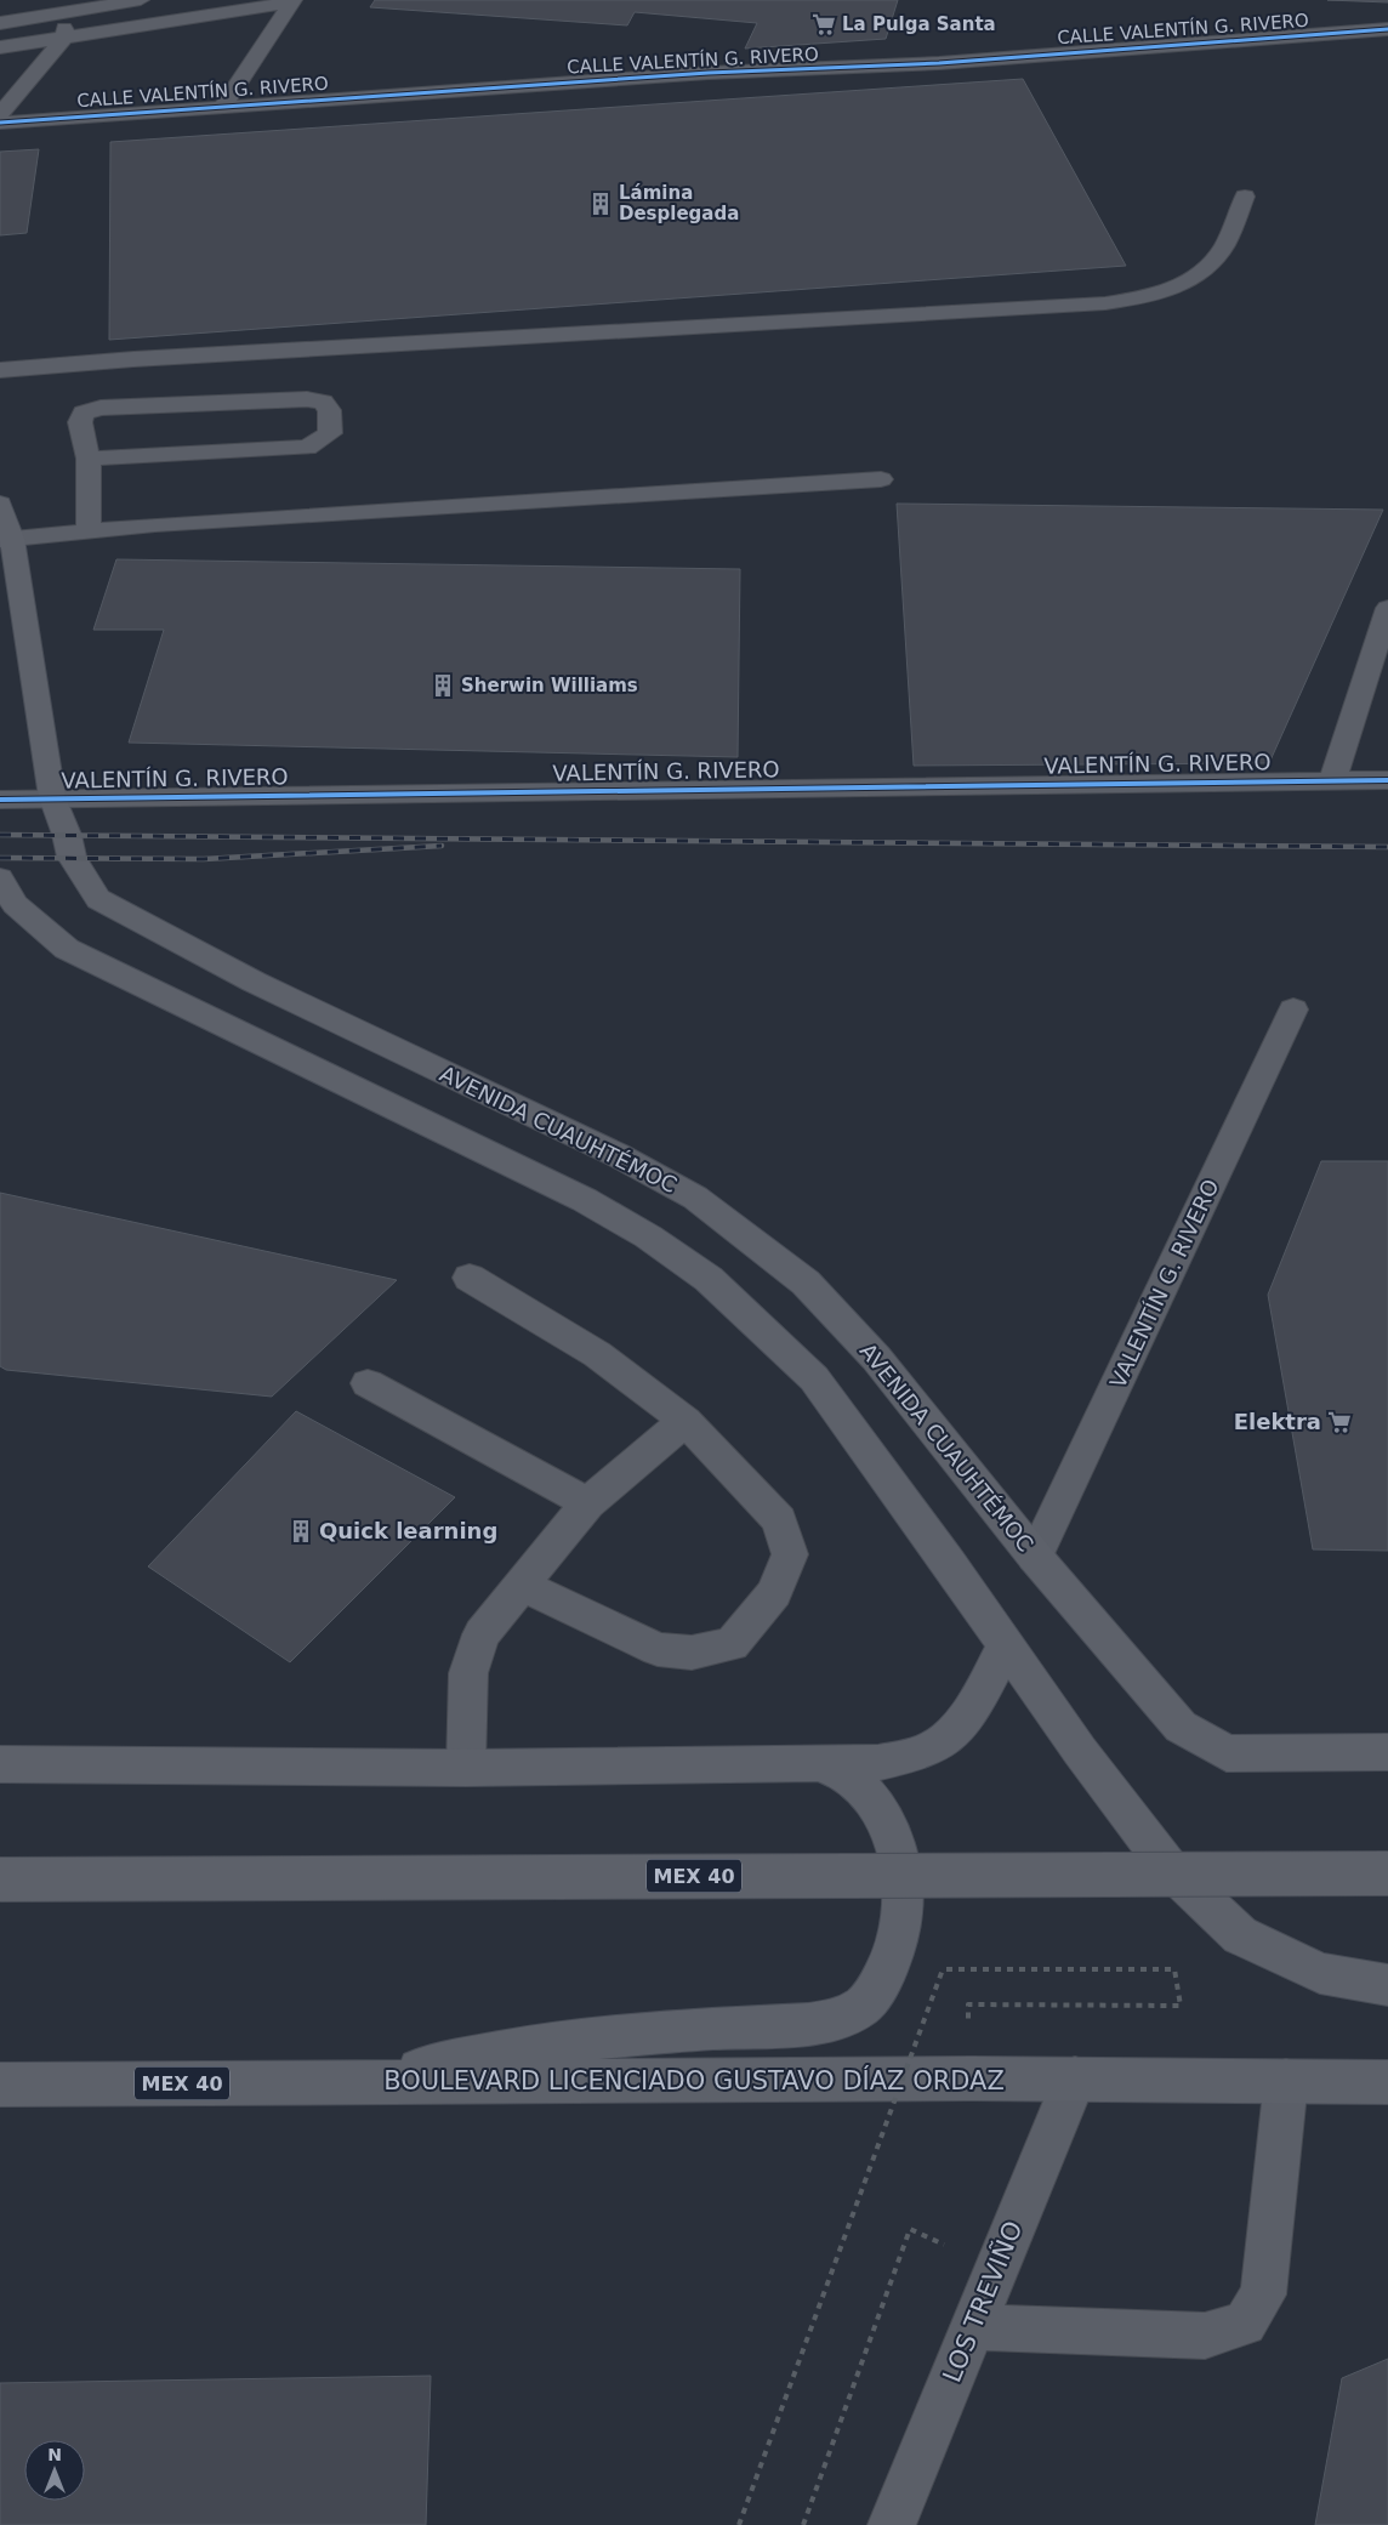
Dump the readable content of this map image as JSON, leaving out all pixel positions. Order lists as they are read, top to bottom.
{
  "streets": {
    "main road": ["AVENIDA CUAUHTÉMOC", "MEX 40", "BOULEVARD LICENCIADO GUSTAVO DÍAZ ORDAZ"],
    "street": ["CALLE VALENTÍN G. RIVERO", "VALENTÍN G. RIVERO", "LOS TREVIÑO"]
  },
  "crossings": [
    ["VALENTÍN G. RIVERO", "AVENIDA CUAUHTÉMOC"],
    ["BOULEVARD LICENCIADO GUSTAVO DÍAZ ORDAZ", "LOS TREVIÑO"]
  ],
  "places": {
    "supermarket": ["La Pulga Santa", "Elektra"],
    "building": ["Lámina Desplegada", "Sherwin Williams", "Quick learning"]
  },
  "north": "top"
}
